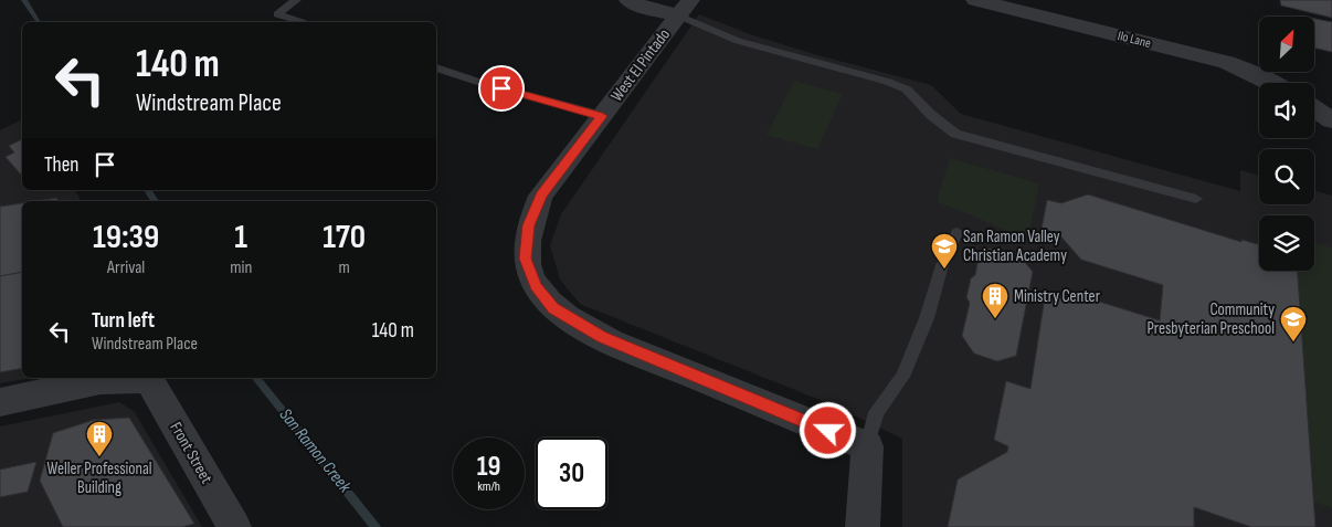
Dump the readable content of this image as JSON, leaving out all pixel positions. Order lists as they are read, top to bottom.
{
  "streets": {
    "street": ["Ilo Lane", "West El Pintado", "Front Street"]
  },
  "water": ["San Ramon Creek"],
  "places": {
    "school or university": ["San Ramon Valley Christian Academy", "Community Presbyterian Preschool"],
    "building": ["Ministry Center", "Weller Professional Building"]
  },
  "north": "top right",
  "page": {
    "turn": ["140 m", "Windstream Place"],
    "then": "Then",
    "eta": [
      "19:39",
      "Arrival",
      "1",
      "min",
      "170",
      "m"
    ],
    "list": [
      {
        "name": "Turn left",
        "note": "Windstream Place",
        "value": "140 m"
      }
    ],
    "speed": "19 km/h",
    "limit": "30"
  }
}
